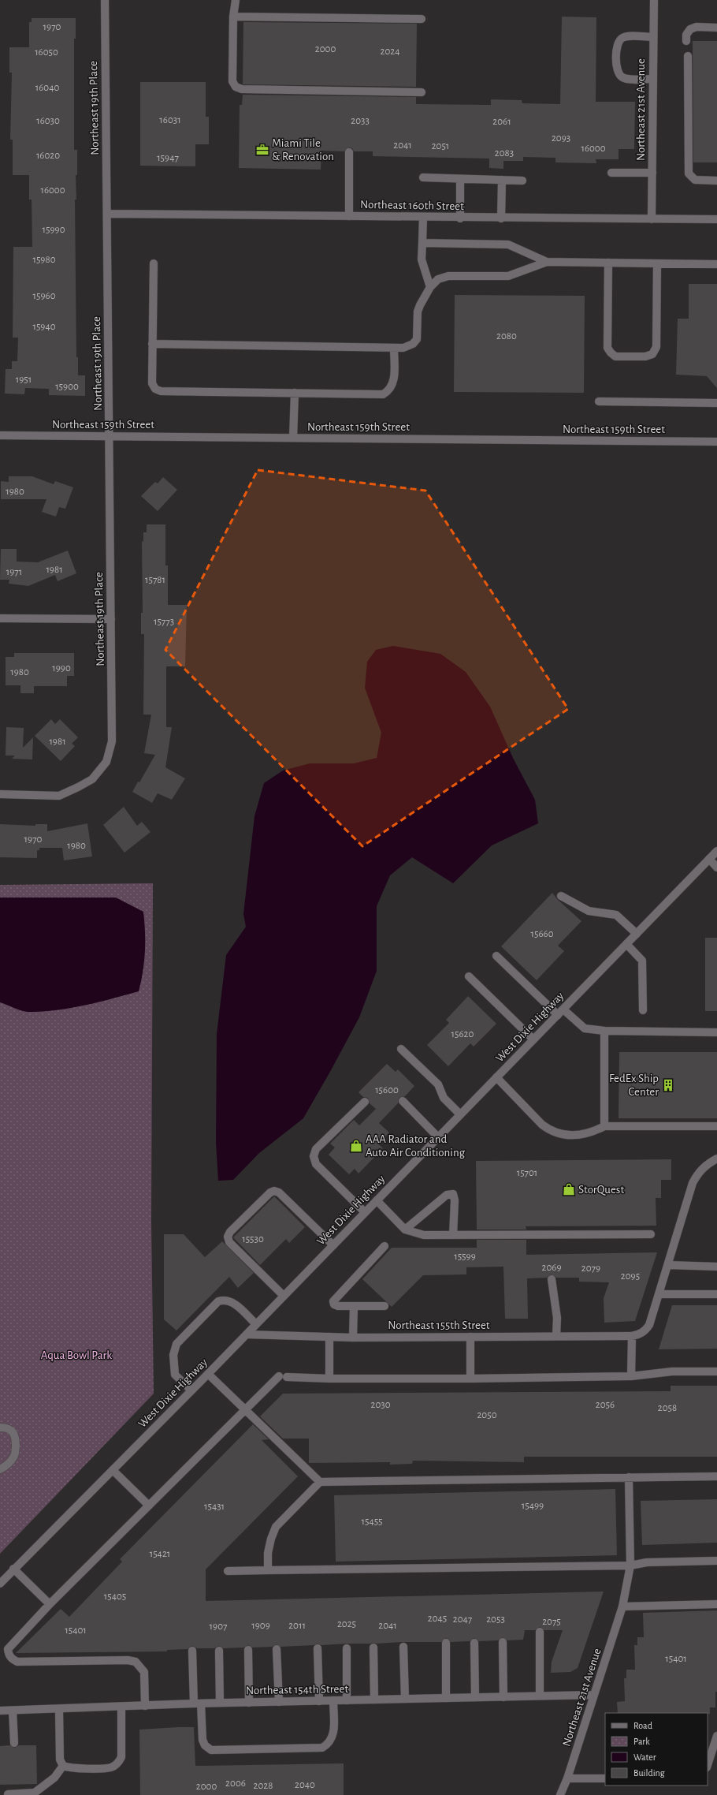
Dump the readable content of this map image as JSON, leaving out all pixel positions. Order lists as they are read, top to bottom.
{
  "streets": {
    "street": [
      "Northeast 19th Place",
      "Northeast 21st Avenue",
      "Northeast 160th Street",
      "Northeast 159th Street",
      "West Dixie Highway",
      "Northeast 155th Street",
      "Northeast 154th Street"
    ]
  },
  "crossings": [
    ["Northeast 19th Place", "Northeast 160th Street"],
    ["Northeast 19th Place", "Northeast 159th Street"],
    ["Northeast 21st Avenue", "Northeast 160th Street"],
    ["Northeast 21st Avenue", "Northeast 154th Street"],
    ["West Dixie Highway", "Northeast 155th Street"]
  ],
  "parks": ["Aqua Bowl Park"],
  "places": {
    "office": ["Miami Tile & Renovation"],
    "building": ["FedEx Ship Center"],
    "shop": ["AAA Radiator and Auto Air Conditioning", "StorQuest"]
  },
  "house_numbers": [
    "1970",
    "2000",
    "2024",
    "16050",
    "16040",
    "16031",
    "16030",
    "2033",
    "2061",
    "2093",
    "2041",
    "2051",
    "16000",
    "2083",
    "16020",
    "15947",
    "16000",
    "15990",
    "15980",
    "15960",
    "15940",
    "2080",
    "1951",
    "15900",
    "1980",
    "1981",
    "1971",
    "15781",
    "15773",
    "1990",
    "1980",
    "1981",
    "1970",
    "1980",
    "15660",
    "15620",
    "15600",
    "15701",
    "15530",
    "15599",
    "2069",
    "2079",
    "2095",
    "2030",
    "2056",
    "2058",
    "2050",
    "15499",
    "15431",
    "15455",
    "15421",
    "15405",
    "2045",
    "2047",
    "2053",
    "2075",
    "2025",
    "1909",
    "2011",
    "2041",
    "1907",
    "15401",
    "15401",
    "2006",
    "2040",
    "2028",
    "2000"
  ],
  "legend": [
    "Road",
    "Park",
    "Water",
    "Building"
  ]
}
